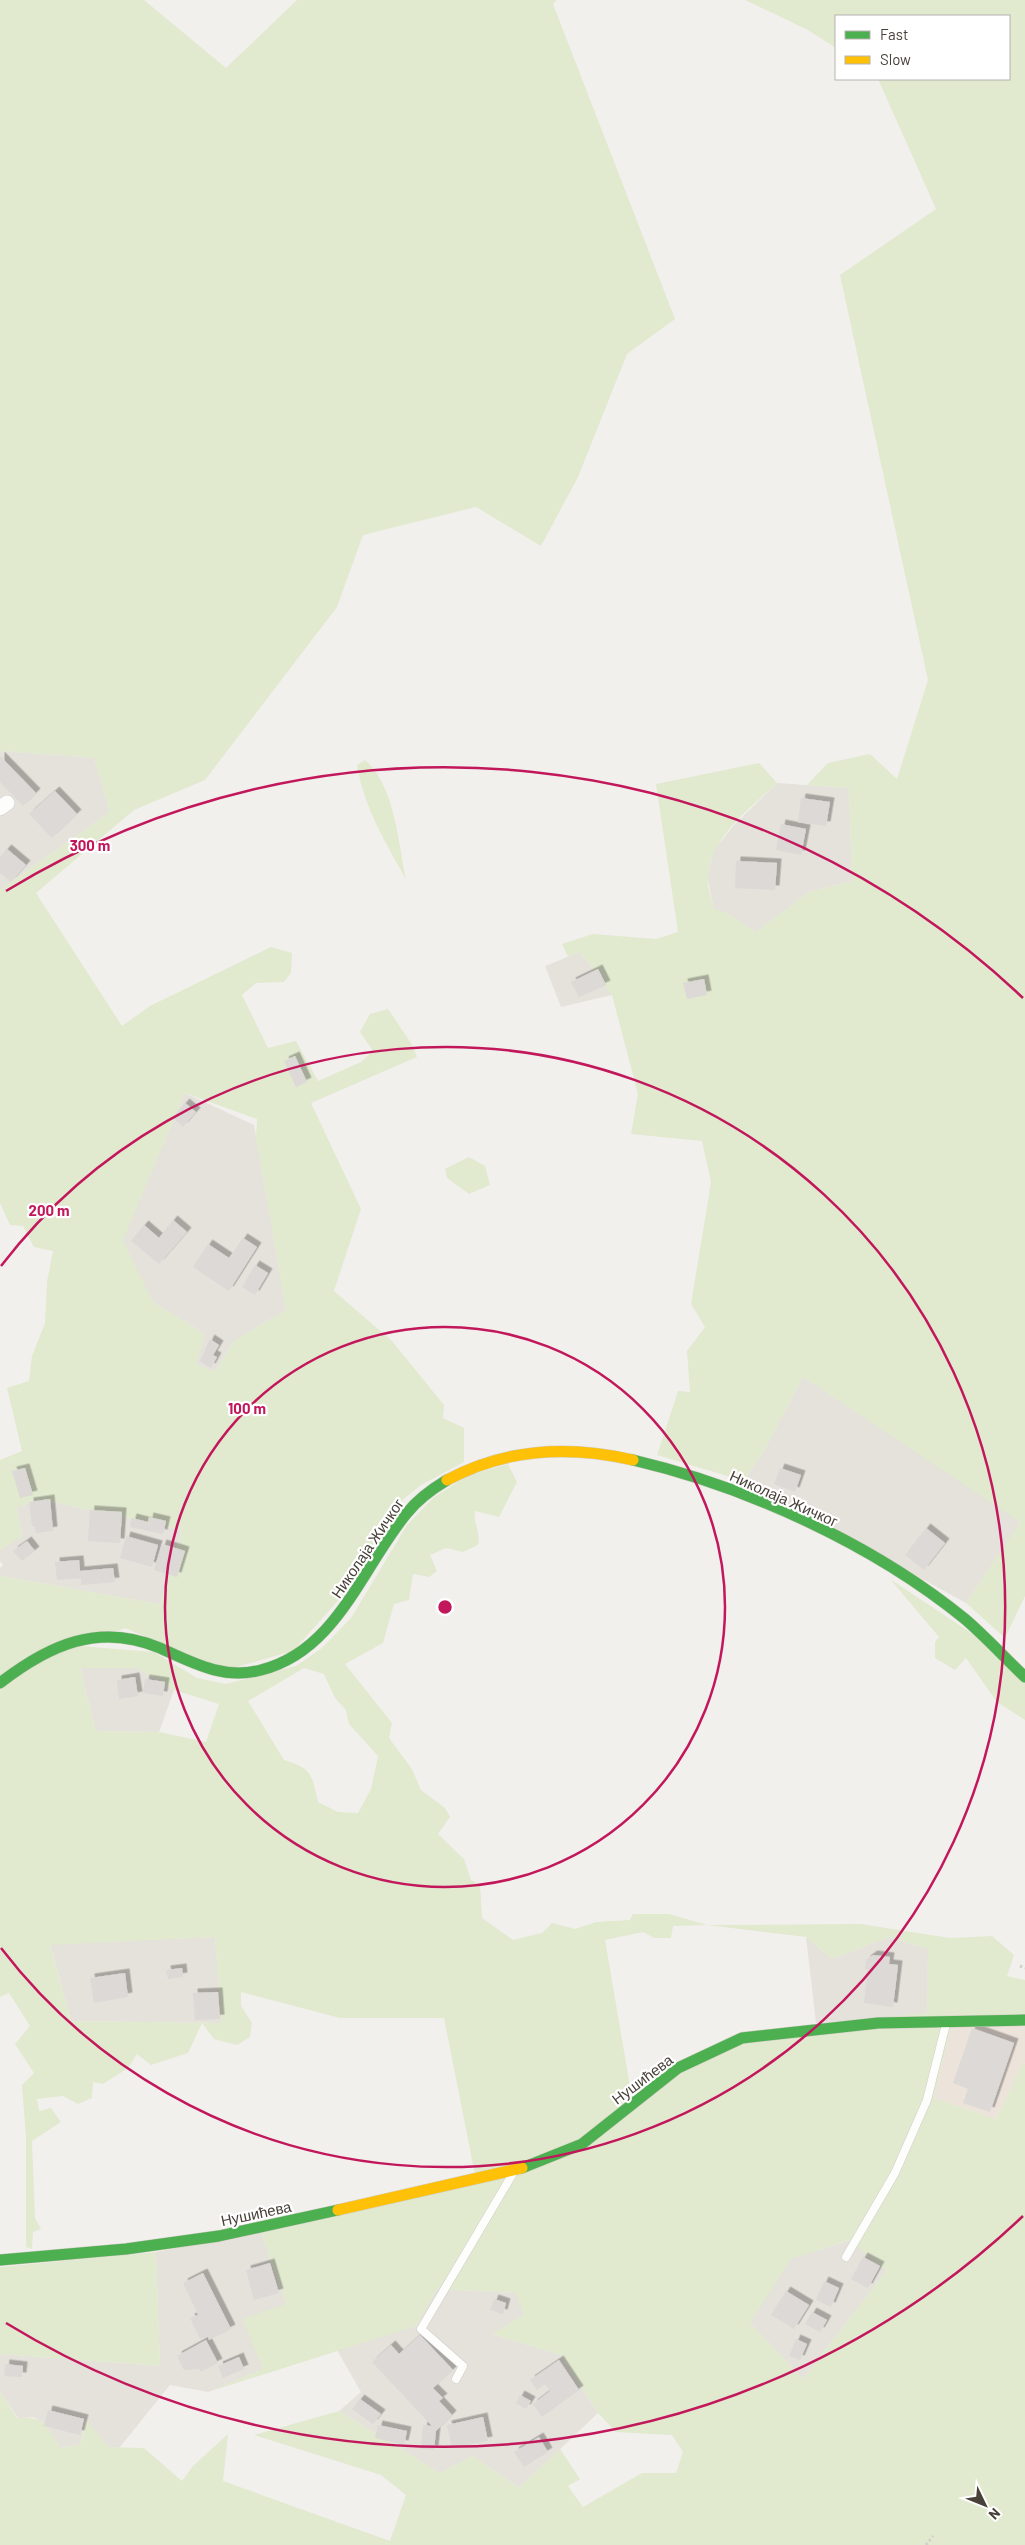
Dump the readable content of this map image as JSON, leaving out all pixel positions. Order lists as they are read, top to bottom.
{
  "streets": {
    "street": ["Николаја Жичког", "Нушићева"]
  },
  "legend": ["Fast", "Slow"],
  "north": "bottom right",
  "rings": ["300 m", "200 m", "100 m"]
}
